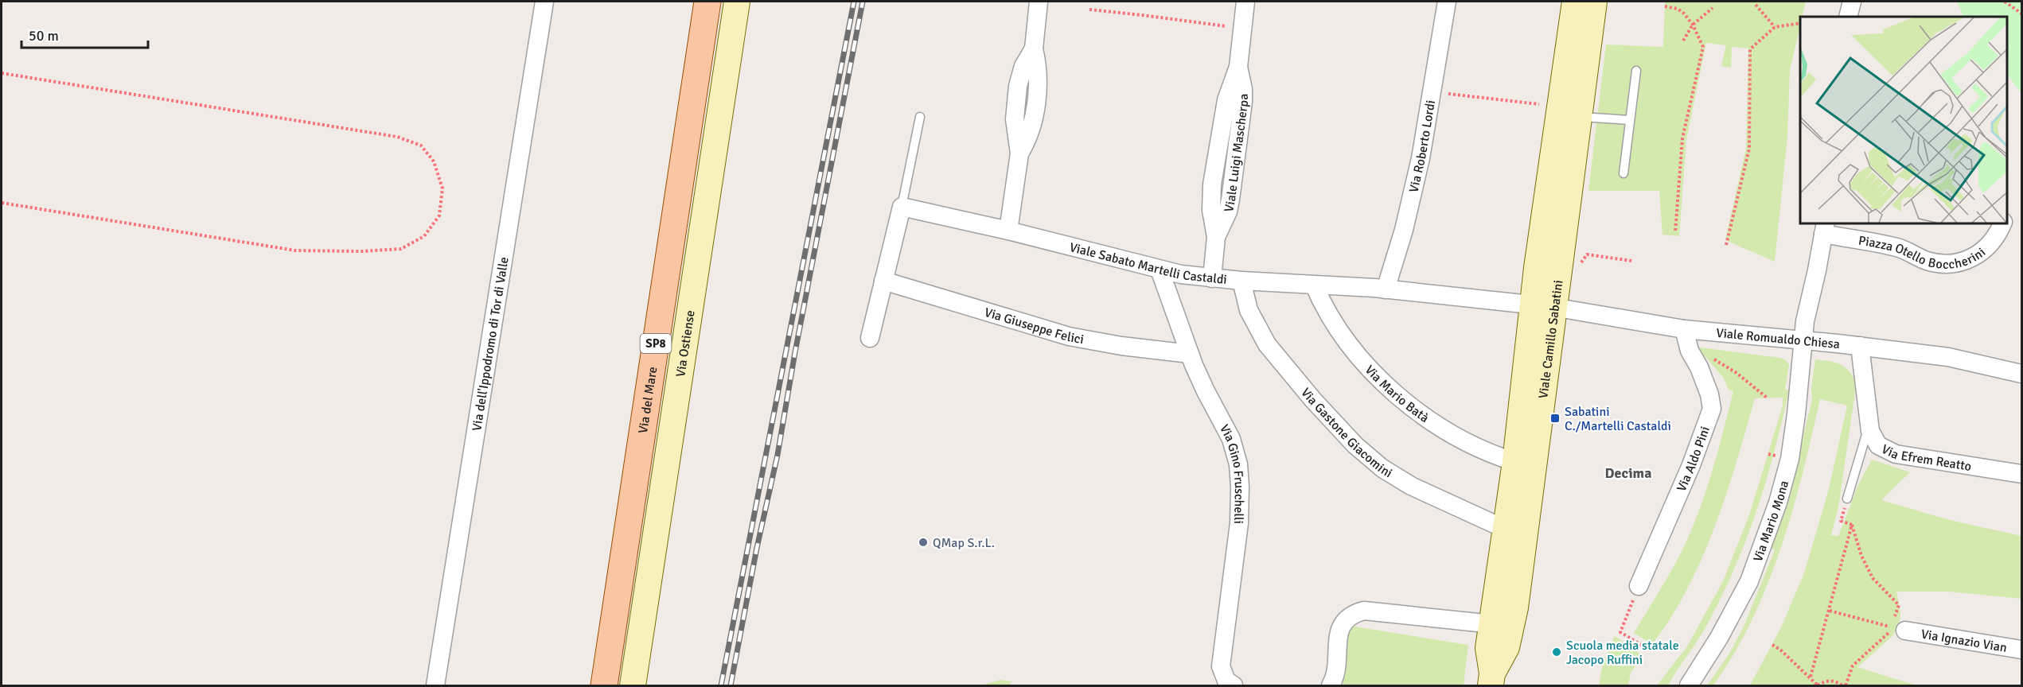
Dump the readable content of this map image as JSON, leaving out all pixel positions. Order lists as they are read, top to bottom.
{
  "streets": {
    "main road": ["SP8", "Via del Mare"],
    "street": [
      "Via Roberto Lordi",
      "Viale Luigi Mascherpa",
      "Piazza Otello Boccherini",
      "Viale Sabato Martelli Castaldi",
      "Via Giuseppe Felici",
      "Viale Romualdo Chiesa",
      "Viale Camillo Sabatini",
      "Via dell'Ippodromo di Tor di Valle",
      "Via Ostiense",
      "Via Mario Batà",
      "Via Gastone Giacomini",
      "Via Efrem Reatto",
      "Via Aldo Pini",
      "Via Gino Fruschelli",
      "Via Mario Mona",
      "Via Ignazio Vian"
    ]
  },
  "crossings": [
    ["Via Roberto Lordi", "Viale Sabato Martelli Castaldi"],
    ["Viale Luigi Mascherpa", "Viale Sabato Martelli Castaldi"],
    ["Piazza Otello Boccherini", "Via Mario Mona"],
    ["Viale Sabato Martelli Castaldi", "Viale Romualdo Chiesa"],
    ["Viale Sabato Martelli Castaldi", "Viale Camillo Sabatini"],
    ["Viale Sabato Martelli Castaldi", "Via Mario Batà"],
    ["Viale Sabato Martelli Castaldi", "Via Gastone Giacomini"],
    ["Viale Sabato Martelli Castaldi", "Via Gino Fruschelli"],
    ["Via Giuseppe Felici", "Via Gino Fruschelli"],
    ["Viale Romualdo Chiesa", "Viale Camillo Sabatini"],
    ["Viale Romualdo Chiesa", "Via Efrem Reatto"],
    ["Viale Romualdo Chiesa", "Via Aldo Pini"],
    ["Viale Romualdo Chiesa", "Via Mario Mona"],
    ["Viale Camillo Sabatini", "Via Mario Batà"],
    ["Viale Camillo Sabatini", "Via Gastone Giacomini"]
  ],
  "districts": ["Decima"],
  "places": {
    "transit": ["Sabatini C./Martelli Castaldi"],
    "other": ["QMap S.r.L.", "Scuola media statale Jacopo Ruffini"]
  },
  "scale_bar": "50 m"
}
